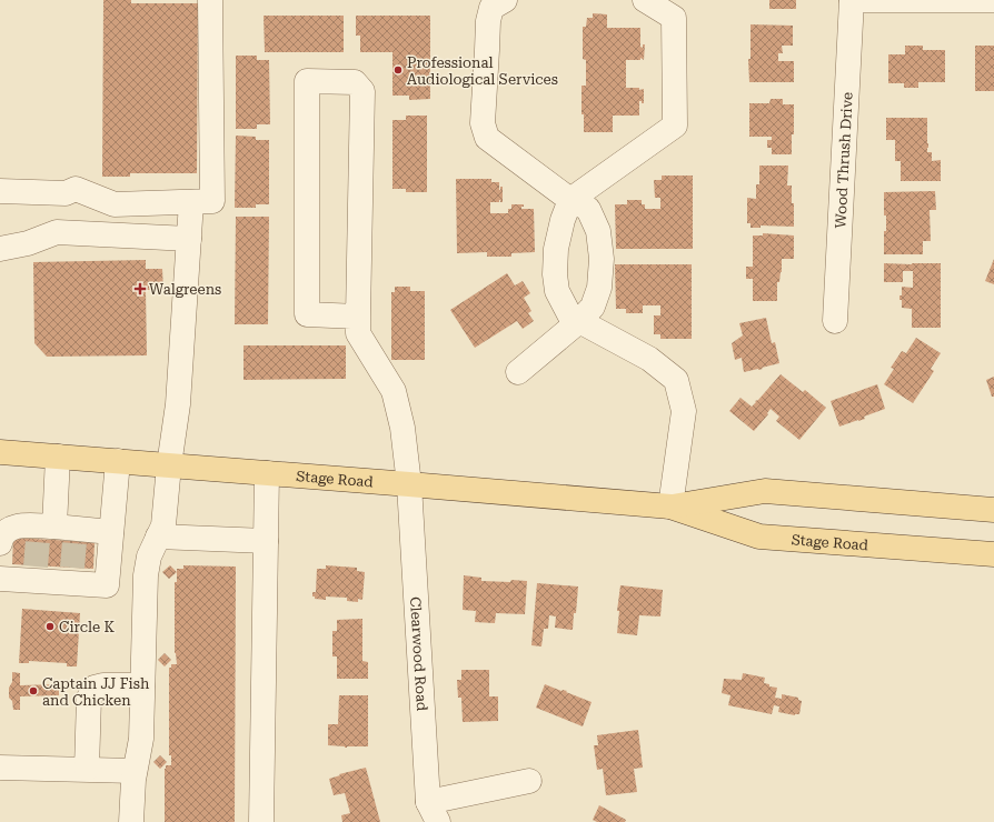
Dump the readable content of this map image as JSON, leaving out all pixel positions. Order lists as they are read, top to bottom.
{
  "streets": {
    "main road": ["Stage Road"],
    "street": ["Wood Thrush Drive", "Clearwood Road"]
  },
  "crossings": [
    ["Stage Road", "Clearwood Road"]
  ],
  "places": {
    "other": ["Professional Audiological Services", "Circle K", "Captain JJ Fish and Chicken"],
    "health": ["Walgreens"]
  }
}
